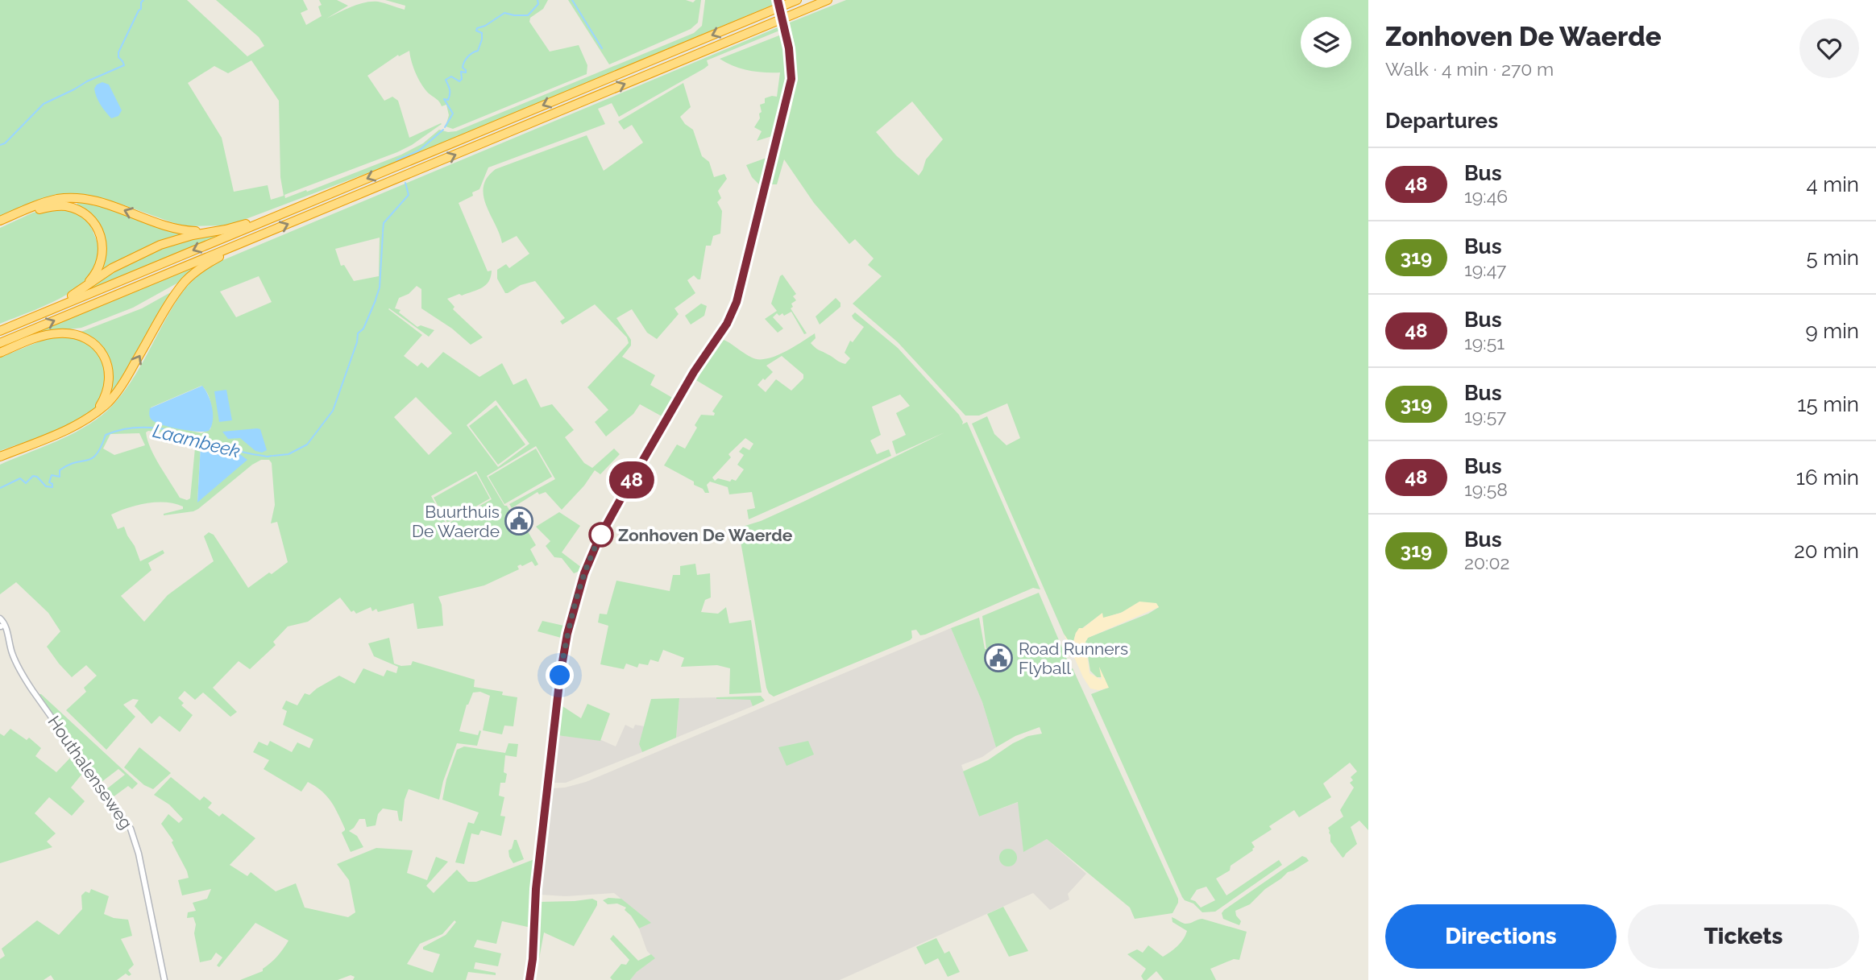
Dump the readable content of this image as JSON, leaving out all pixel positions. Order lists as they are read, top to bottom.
{
  "streets": {
    "street": ["Houthalenseweg"]
  },
  "water": ["Laambeek"],
  "places": {
    "public building": ["Buurthuis De Waerde", "Road Runners Flyball"],
    "other": ["Zonhoven De Waerde"]
  },
  "lines": ["bus line 48"],
  "page": {
    "on_map": "48",
    "heading": [
      ["Zonhoven De Waerde", "Walk · 4 min · 270 m"],
      "Departures"
    ],
    "list": [
      {
        "mark": "48",
        "name": "Bus",
        "note": "19:46",
        "value": "4 min"
      },
      {
        "mark": "319",
        "name": "Bus",
        "note": "19:47",
        "value": "5 min"
      },
      {
        "mark": "48",
        "name": "Bus",
        "note": "19:51",
        "value": "9 min"
      },
      {
        "mark": "319",
        "name": "Bus",
        "note": "19:57",
        "value": "15 min"
      },
      {
        "mark": "48",
        "name": "Bus",
        "note": "19:58",
        "value": "16 min"
      },
      {
        "mark": "319",
        "name": "Bus",
        "note": "20:02",
        "value": "20 min"
      }
    ],
    "buttons": ["Directions", "Tickets"]
  }
}
